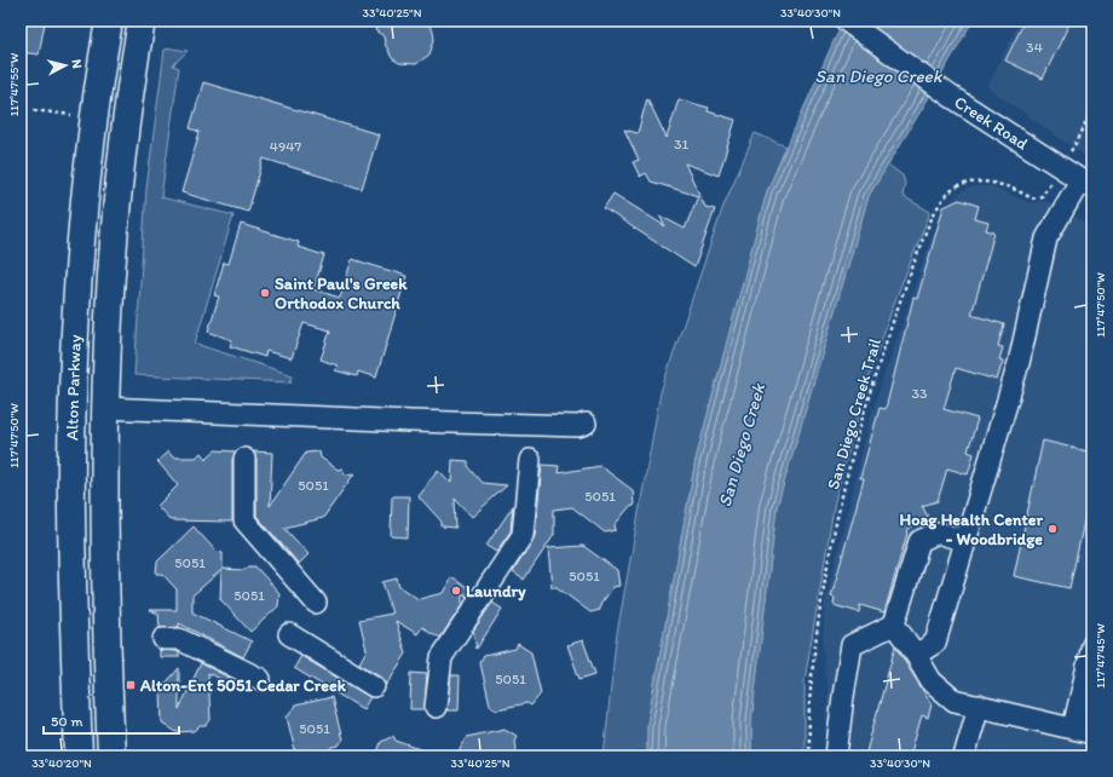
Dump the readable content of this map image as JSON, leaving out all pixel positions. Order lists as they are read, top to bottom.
{
  "streets": {
    "main road": ["Alton Parkway"],
    "street": ["Creek Road"],
    "path": ["San Diego Creek Trail"]
  },
  "water": ["San Diego Creek"],
  "places": {
    "other": ["Saint Paul's Greek Orthodox Church", "Hoag Health Center - Woodbridge", "Laundry"],
    "transit": ["Alton-Ent 5051 Cedar Creek"]
  },
  "house_numbers": [
    "34",
    "31",
    "4947",
    "33",
    "5051",
    "5051",
    "5051",
    "5051",
    "5051",
    "5051",
    "5051"
  ],
  "scale_bar": "50 m",
  "north": "right",
  "coordinates": [
    "33°40'25\"N",
    "33°40'30\"N",
    "117°47'55\"W",
    "117°47'50\"W",
    "117°47'45\"W",
    "33°40'20\"N"
  ]
}
